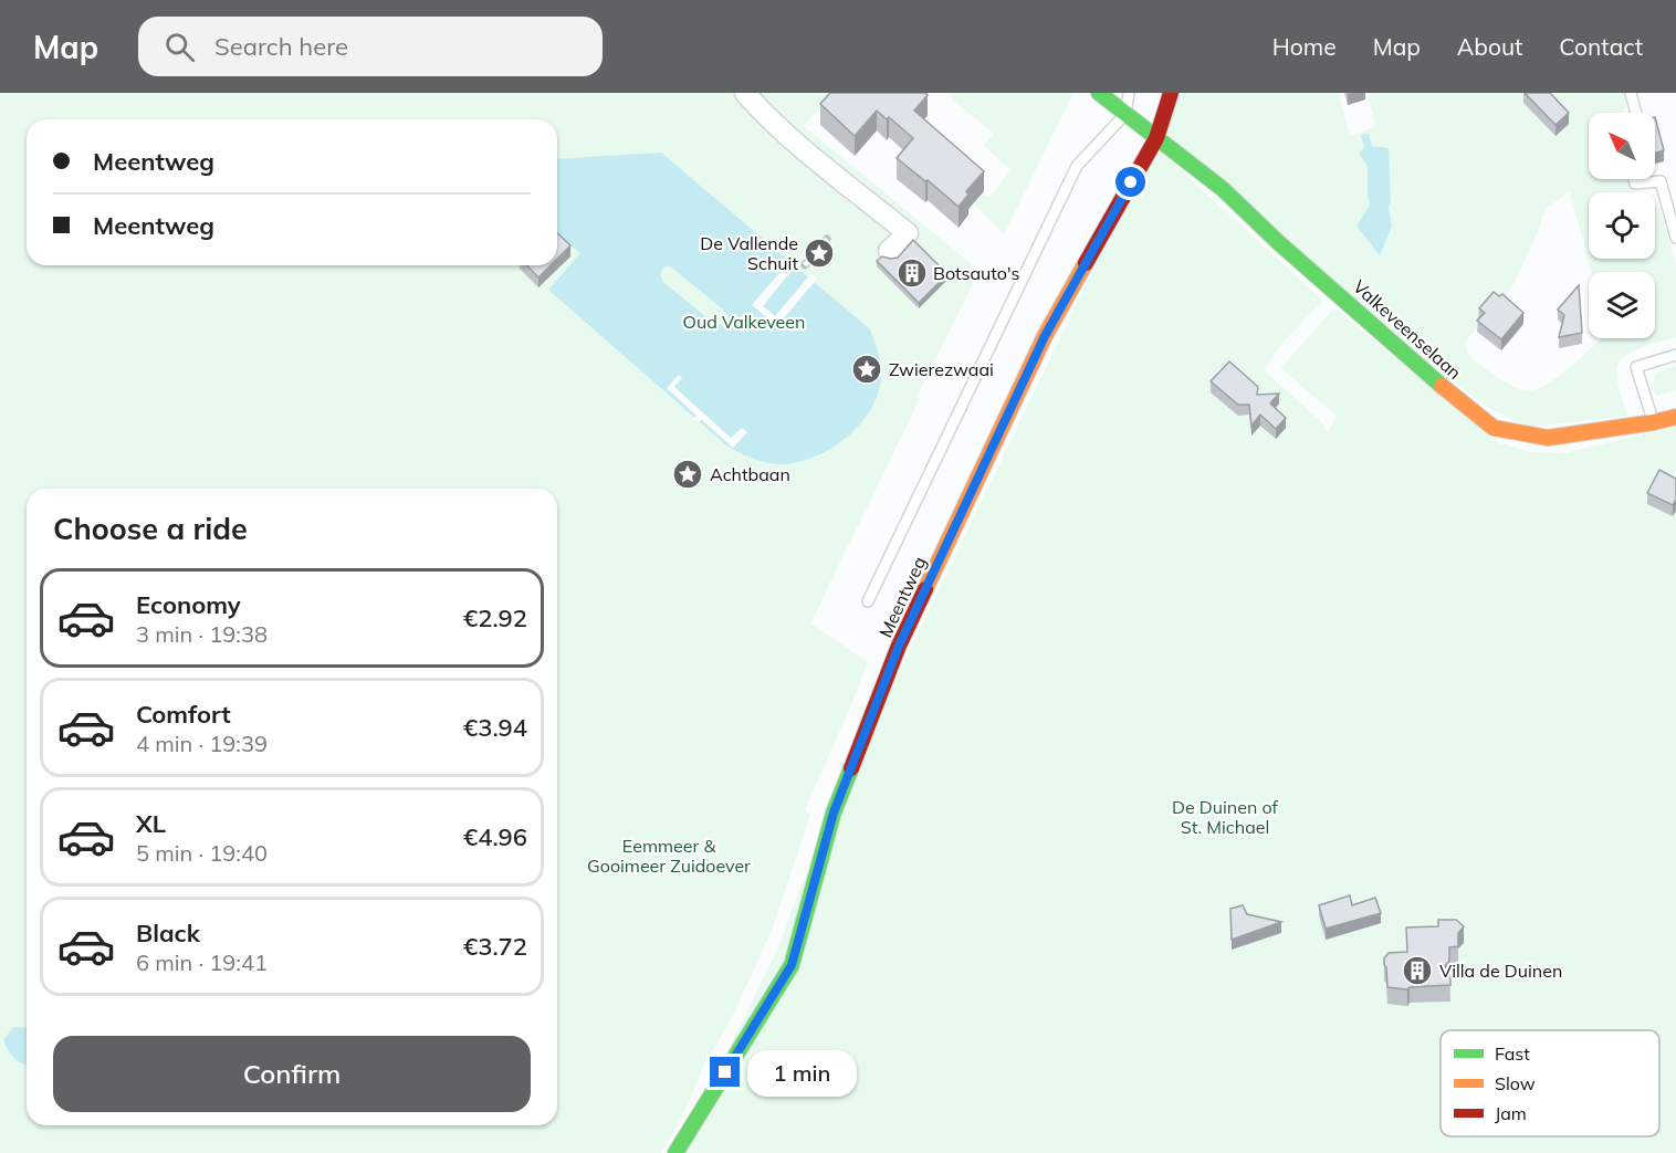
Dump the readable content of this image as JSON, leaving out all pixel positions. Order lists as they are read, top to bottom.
{
  "streets": {
    "street": ["Valkeveenselaan", "Meentweg"]
  },
  "crossings": [
    ["Valkeveenselaan", "Meentweg"]
  ],
  "parks": ["Oud Valkeveen", "De Duinen of St. Michael", "Eemmeer & Gooimeer Zuidoever"],
  "places": {
    "place": ["De Vallende Schuit", "Zwierezwaai", "Achtbaan"],
    "building": ["Botsauto's", "Villa de Duinen"]
  },
  "legend": ["Fast", "Slow", "Jam"],
  "north": "top left",
  "page": {
    "header": "Map",
    "search": "Search here",
    "nav": [
      "Home",
      "Map",
      "About",
      "Contact"
    ],
    "banner": ["Meentweg", "Meentweg"],
    "heading": "Choose a ride",
    "list": [
      {
        "name": "Economy",
        "note": "3 min · 19:38",
        "value": "€2.92"
      },
      {
        "name": "Comfort",
        "note": "4 min · 19:39",
        "value": "€3.94"
      },
      {
        "name": "XL",
        "note": "5 min · 19:40",
        "value": "€4.96"
      },
      {
        "name": "Black",
        "note": "6 min · 19:41",
        "value": "€3.72"
      }
    ],
    "buttons": "Confirm",
    "bubble": "1 min"
  }
}
